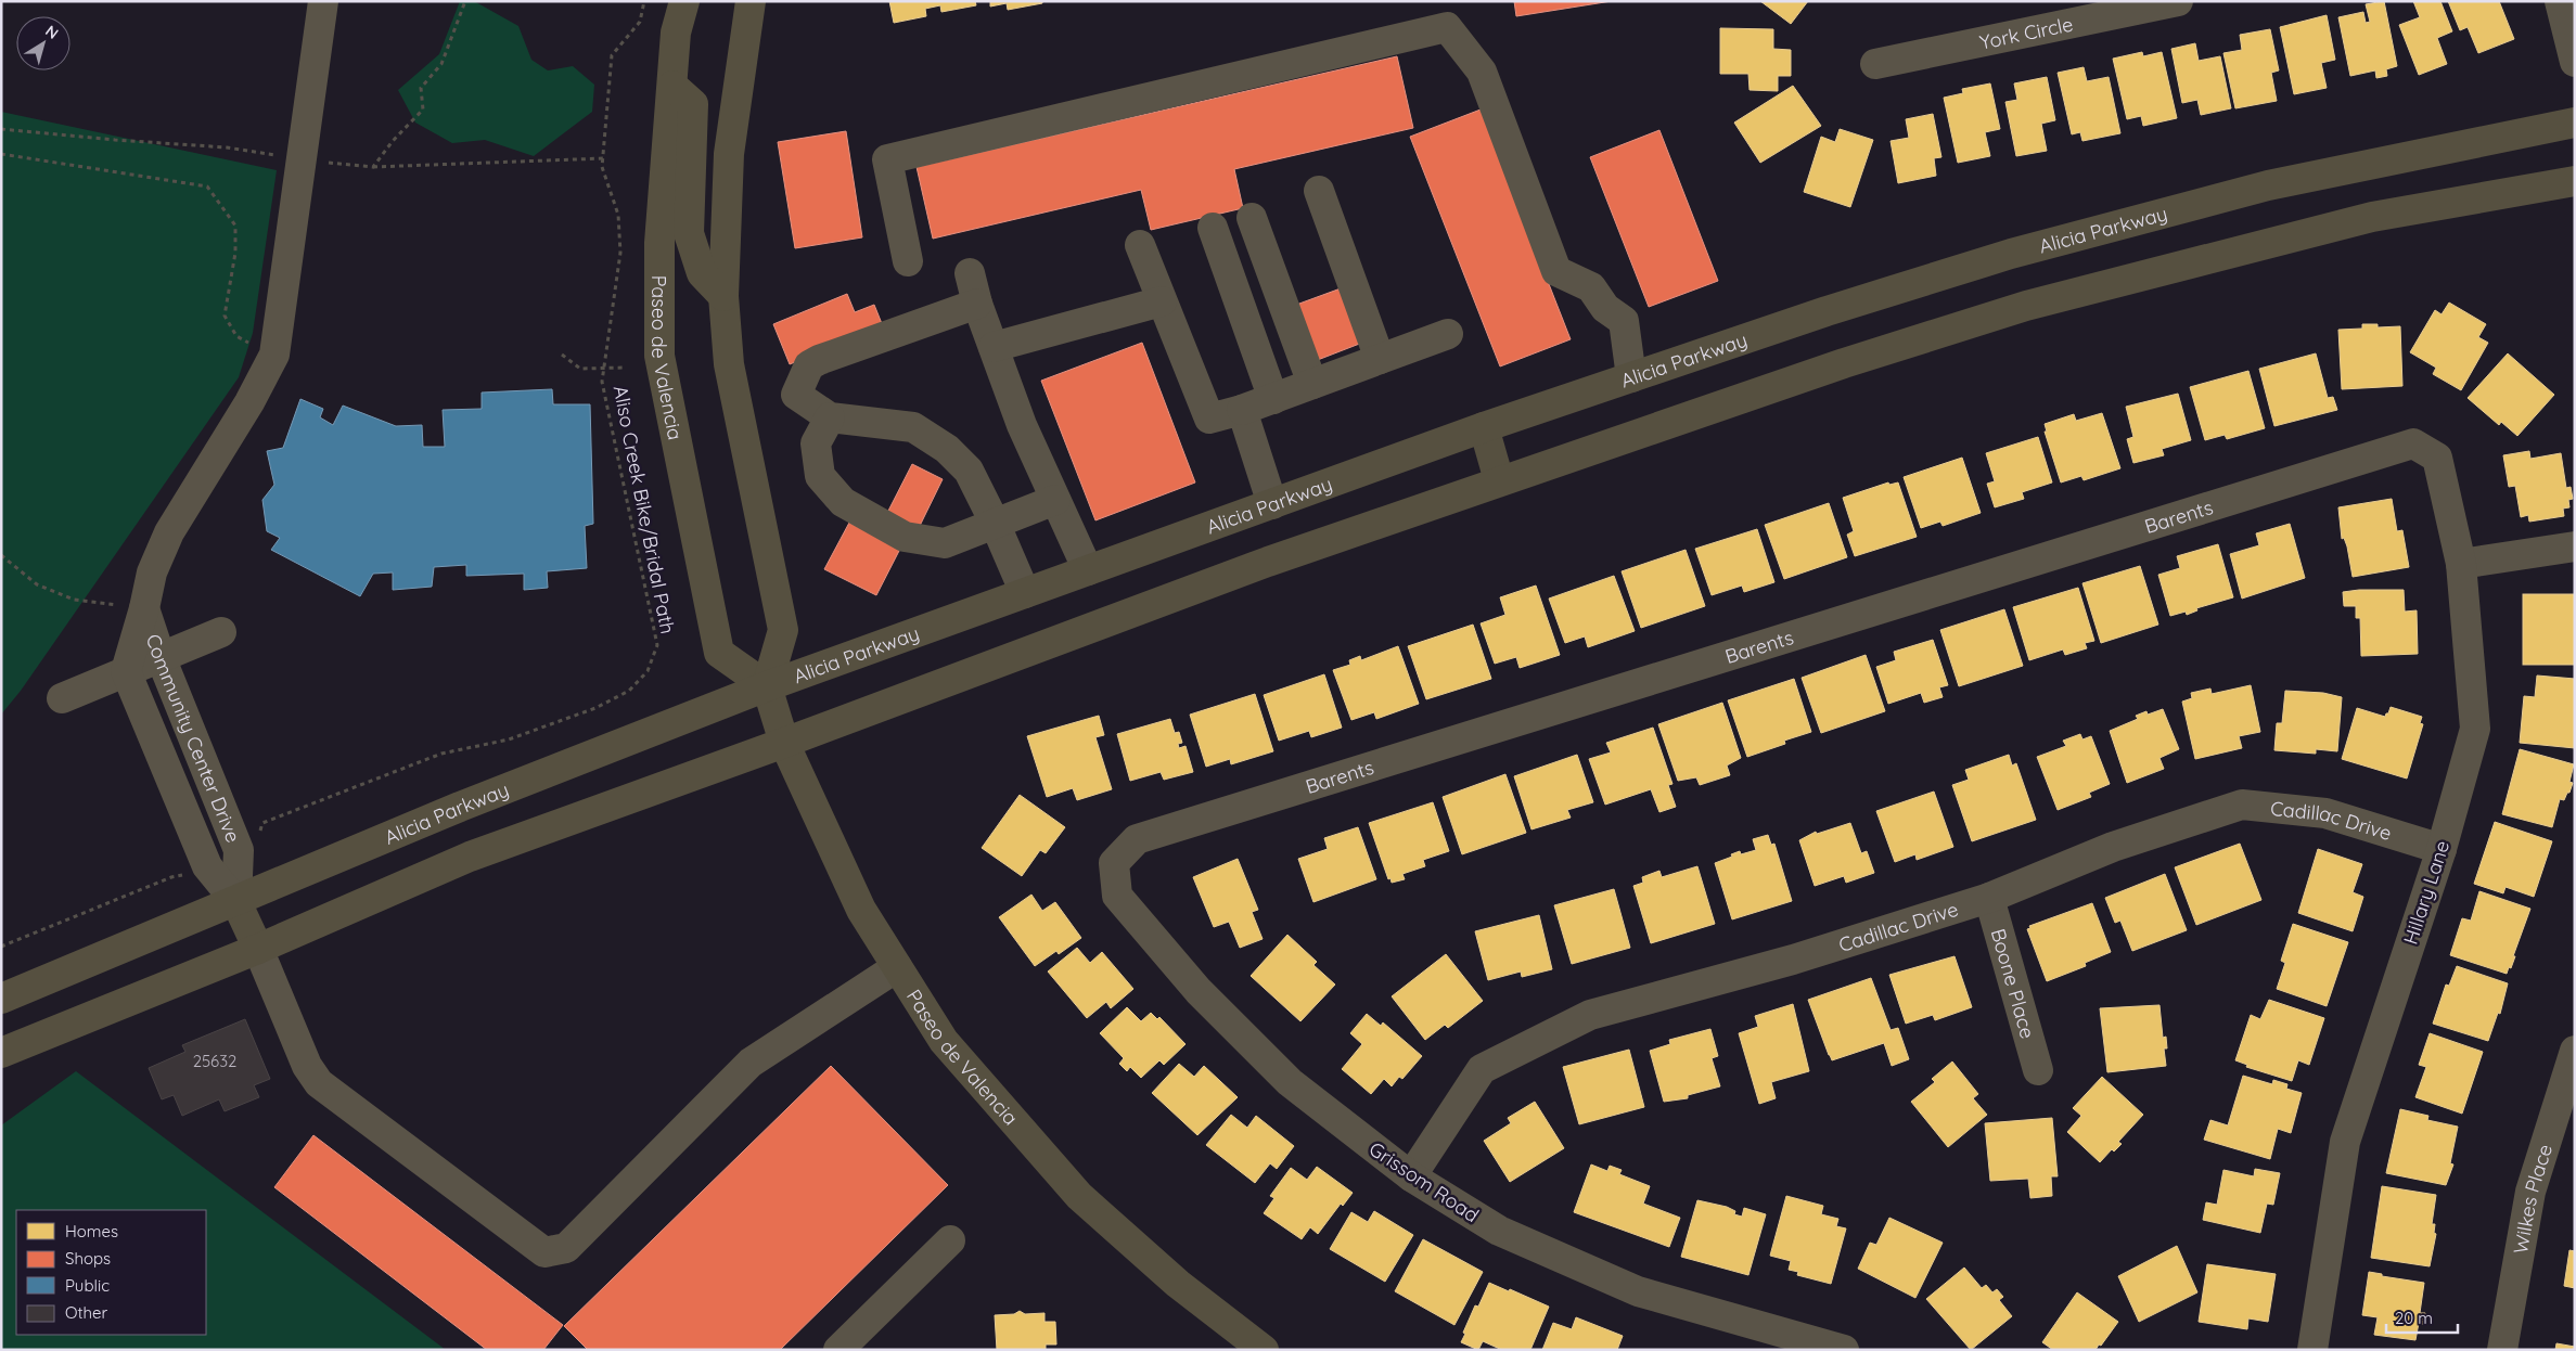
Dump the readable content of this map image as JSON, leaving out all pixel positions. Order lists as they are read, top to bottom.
{
  "streets": {
    "main road": ["Alicia Parkway", "Paseo de Valencia"],
    "street": [
      "York Circle",
      "Barents",
      "Community Center Drive",
      "Cadillac Drive",
      "Hillary Lane",
      "Boone Place",
      "Grissom Road",
      "Wilkes Place"
    ],
    "path": ["Aliso Creek Bike/Bridal Path"]
  },
  "crossings": [
    ["Alicia Parkway", "Paseo de Valencia"],
    ["Alicia Parkway", "Community Center Drive"],
    ["Barents", "Hillary Lane"],
    ["Barents", "Grissom Road"],
    ["Cadillac Drive", "Hillary Lane"],
    ["Cadillac Drive", "Boone Place"],
    ["Cadillac Drive", "Grissom Road"]
  ],
  "house_numbers": ["25632"],
  "legend": [
    "Homes",
    "Shops",
    "Public",
    "Other"
  ],
  "scale_bar": "20 m",
  "north": "top right"
}
